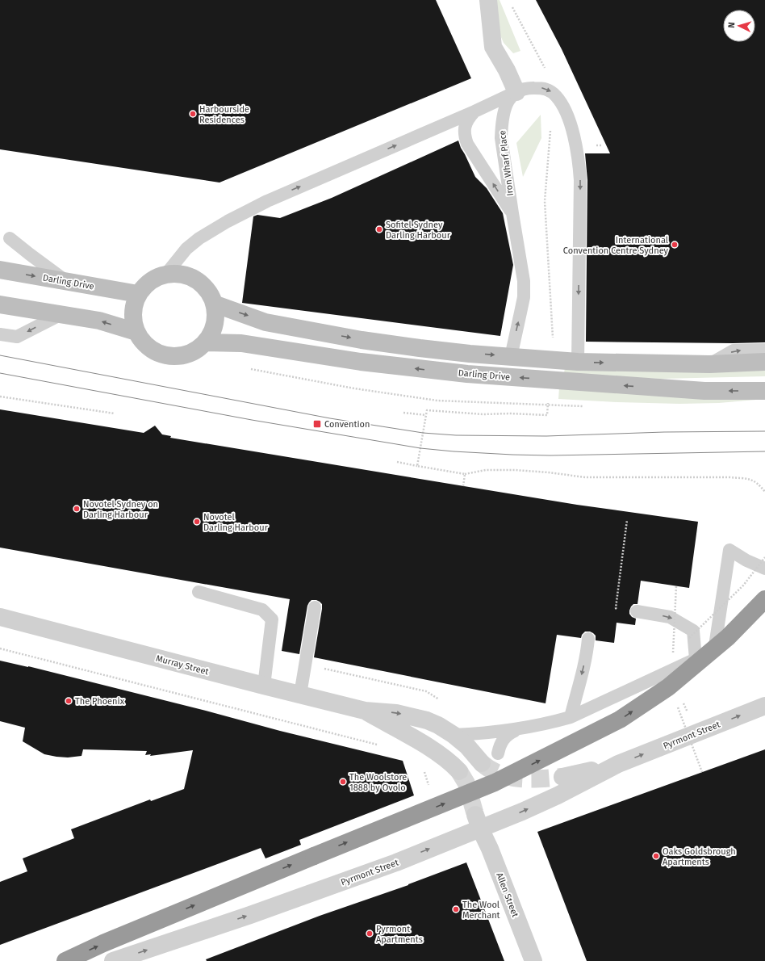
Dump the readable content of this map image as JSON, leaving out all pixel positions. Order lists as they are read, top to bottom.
{
  "streets": {
    "street": [
      "Darling Drive",
      "Murray Street",
      "Pyrmont Street",
      "Allen Street"
    ],
    "lane": ["Iron Wharf Place"]
  },
  "crossings": [
    ["Pyrmont Street", "Allen Street"]
  ],
  "one_way": ["Iron Wharf Place", "Pyrmont Street"],
  "places": {
    "other": [
      "Harbourside Residences",
      "Sofitel Sydney Darling Harbour",
      "International Convention Centre Sydney",
      "Novotel Sydney on Darling Harbour",
      "Novotel Darling Harbour",
      "The Phoenix",
      "The Woolstore 1888 by Ovolo",
      "Oaks Goldsbrough Apartments",
      "The Wool Merchant",
      "Pyrmont Apartments"
    ],
    "transit": ["Convention"]
  },
  "north": "left"
}
